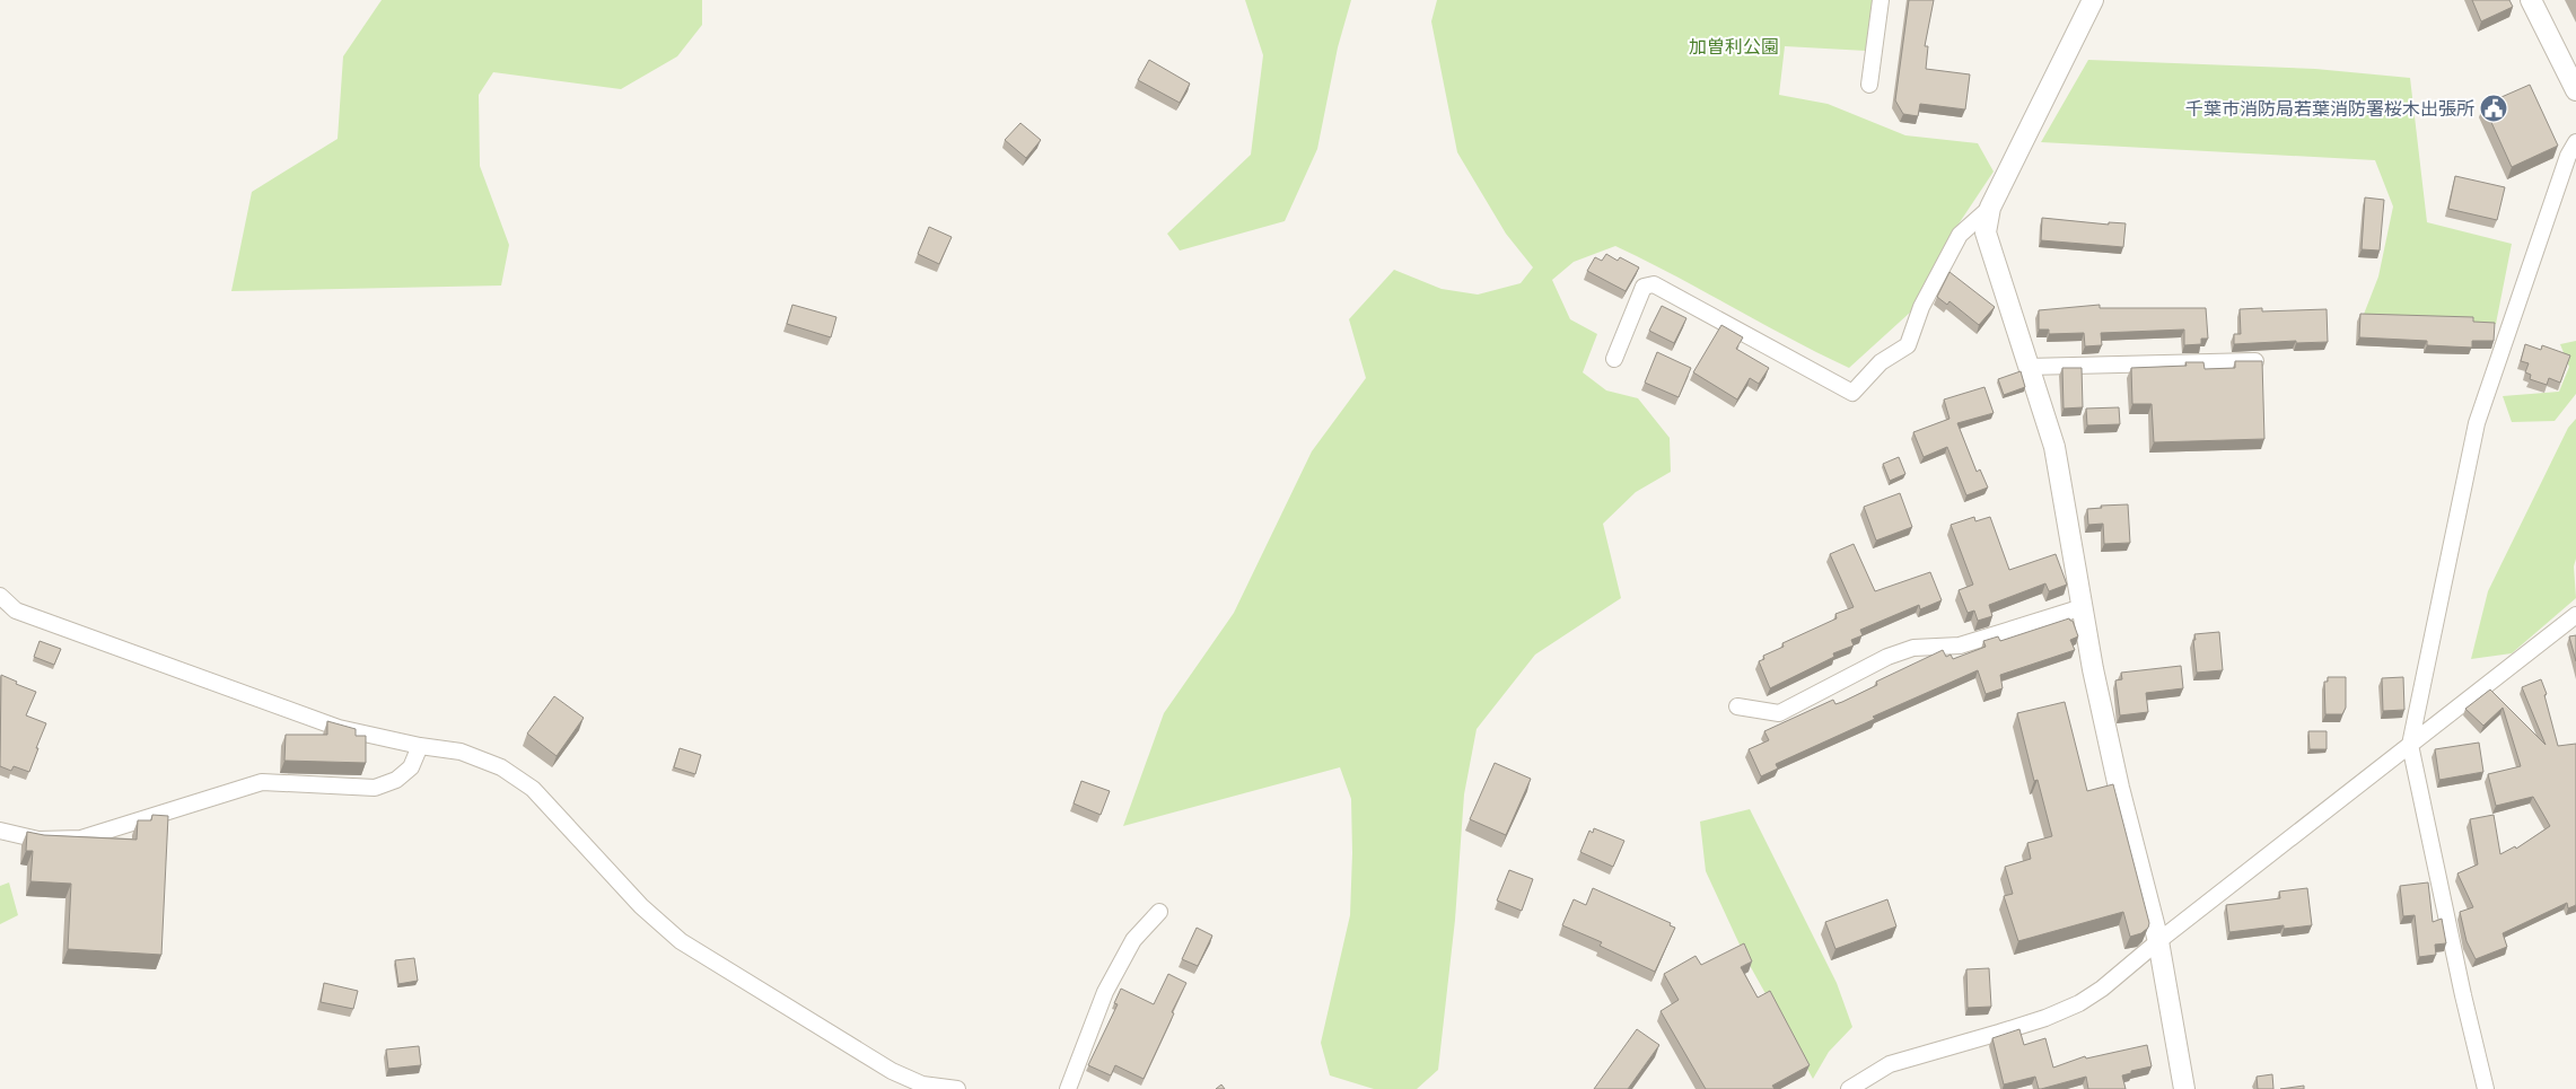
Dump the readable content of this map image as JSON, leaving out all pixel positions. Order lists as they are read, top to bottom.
{
  "parks": ["加曽利公園"],
  "places": {
    "public building": ["千葉市消防局若葉消防署桜木出張所"]
  }
}
